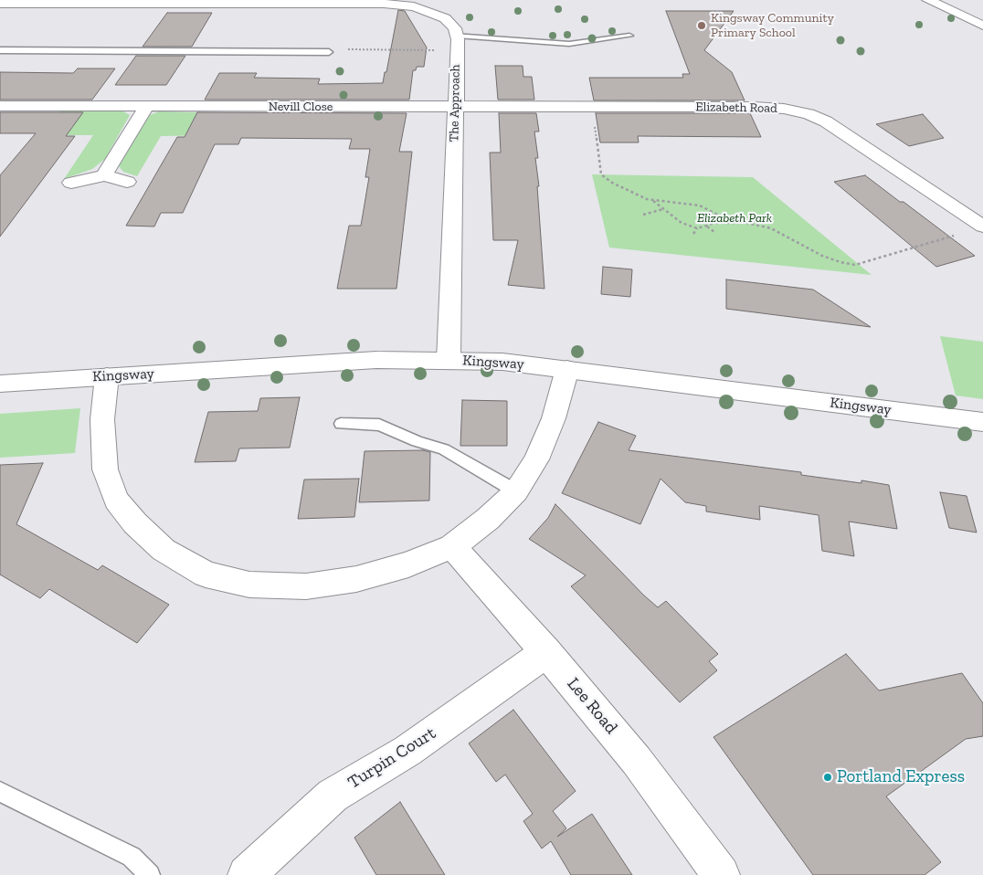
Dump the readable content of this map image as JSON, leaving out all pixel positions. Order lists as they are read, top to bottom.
{
  "streets": {
    "street": [
      "The Approach",
      "Nevill Close",
      "Elizabeth Road",
      "Kingsway",
      "Lee Road",
      "Turpin Court"
    ]
  },
  "crossings": [
    ["The Approach", "Nevill Close"],
    ["The Approach", "Elizabeth Road"],
    ["The Approach", "Kingsway"],
    ["Nevill Close", "Elizabeth Road"],
    ["Lee Road", "Turpin Court"]
  ],
  "parks": ["Elizabeth Park"],
  "places": ["Kingsway Community Primary School", "Portland Express"]
}
